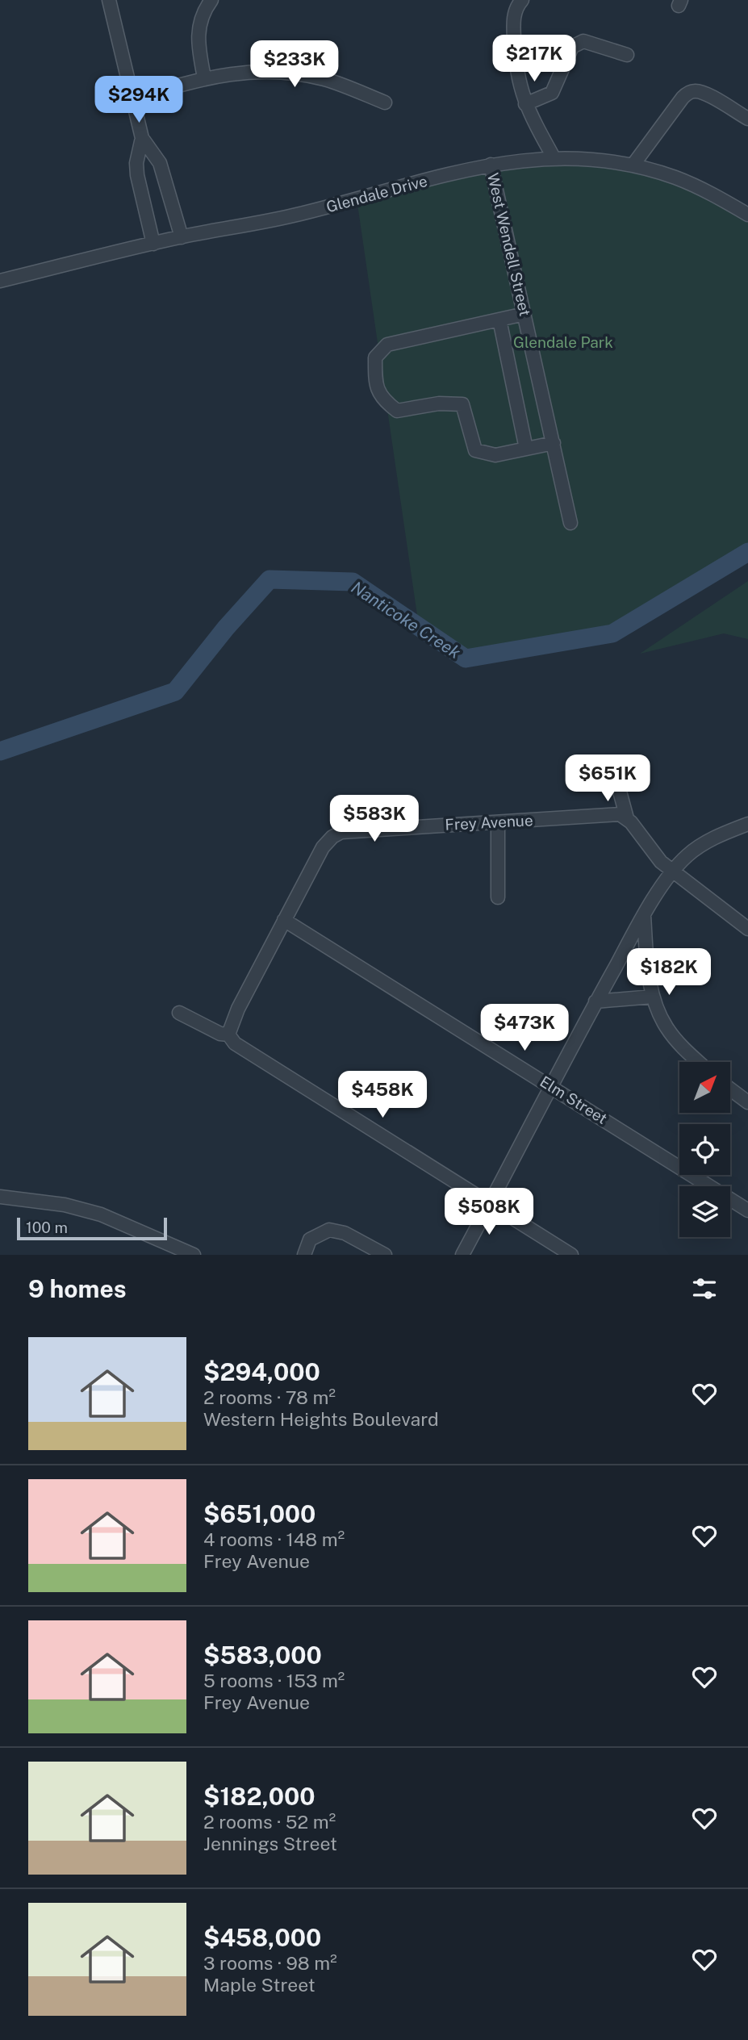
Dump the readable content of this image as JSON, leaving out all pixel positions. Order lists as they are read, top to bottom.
{
  "streets": {
    "street": [
      "Glendale Drive",
      "West Wendell Street",
      "Frey Avenue",
      "Elm Street"
    ]
  },
  "crossings": [
    ["Glendale Drive", "West Wendell Street"],
    ["Frey Avenue", "Elm Street"]
  ],
  "water": ["Nanticoke Creek"],
  "parks": ["Glendale Park"],
  "scale_bar": "100 m",
  "north": "top right",
  "page": {
    "price": [
      "$217K",
      "$233K",
      "$294K",
      "$651K",
      "$583K",
      "$182K",
      "$473K",
      "$458K",
      "$508K"
    ],
    "scale": "100 m",
    "heading": "9 homes",
    "list": [
      {
        "name": "$294,000",
        "note": "2 rooms · 78 m² · Western Heights Boulevard"
      },
      {
        "name": "$651,000",
        "note": "4 rooms · 148 m² · Frey Avenue"
      },
      {
        "name": "$583,000",
        "note": "5 rooms · 153 m² · Frey Avenue"
      },
      {
        "name": "$182,000",
        "note": "2 rooms · 52 m² · Jennings Street"
      },
      {
        "name": "$458,000",
        "note": "3 rooms · 98 m² · Maple Street"
      }
    ]
  }
}
